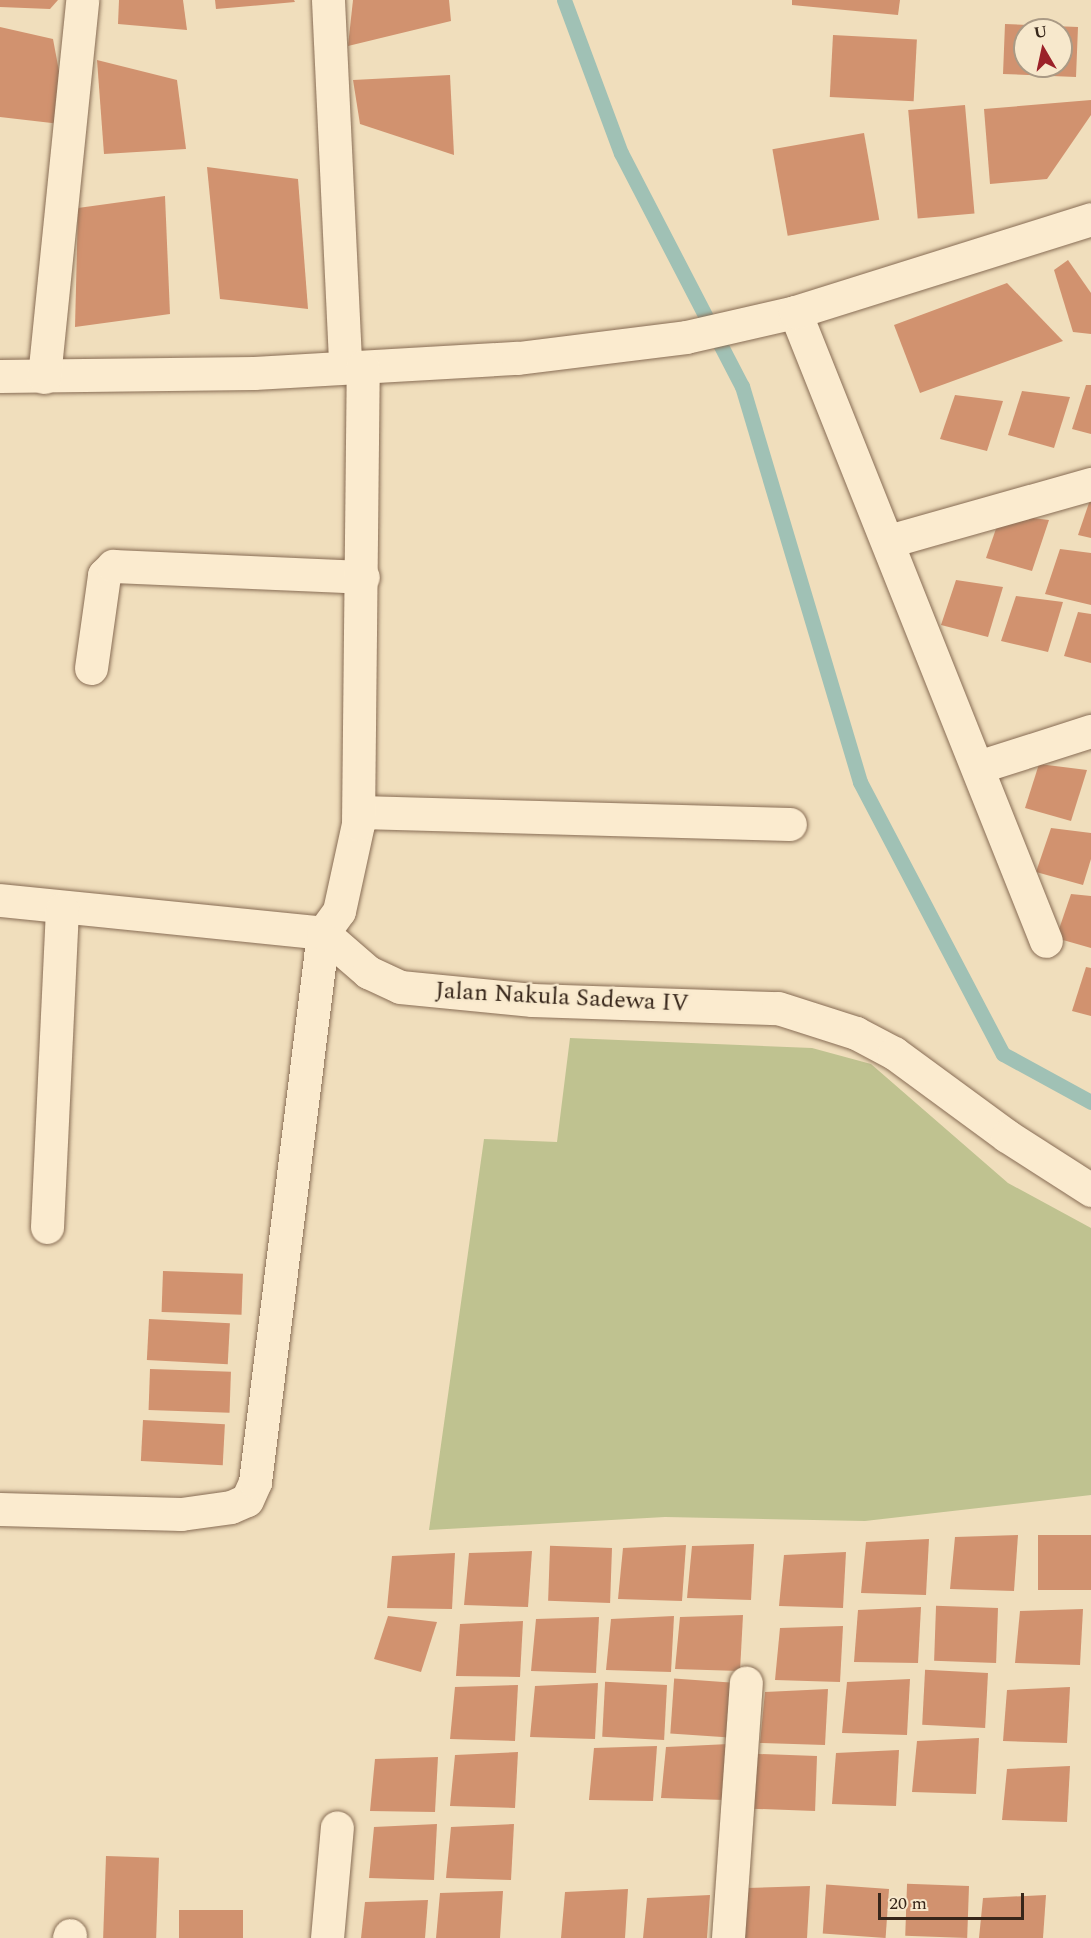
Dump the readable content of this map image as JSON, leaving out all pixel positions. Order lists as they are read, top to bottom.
{
  "streets": {
    "street": ["Jalan Nakula Sadewa IV"]
  },
  "scale_bar": "20 m",
  "north": "top"
}
